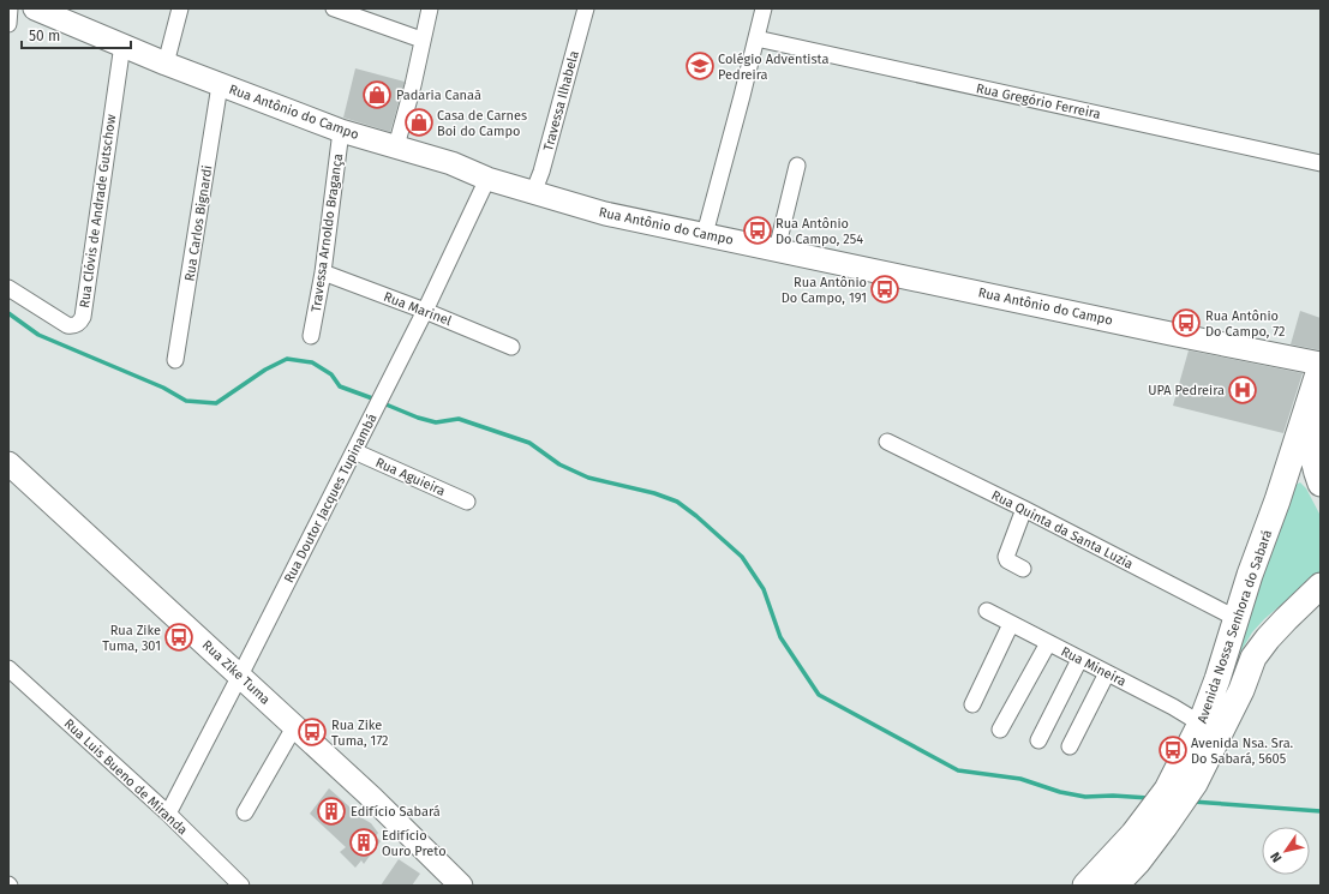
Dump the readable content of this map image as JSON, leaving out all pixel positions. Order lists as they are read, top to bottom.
{
  "streets": {
    "main road": ["Avenida Nossa Senhora do Sabará"],
    "street": [
      "Travessa Ilhabela",
      "Rua Gregório Ferreira",
      "Rua Antônio do Campo",
      "Rua Clóvis de Andrade Gutschow",
      "Rua Carlos Bignardi",
      "Travessa Arnoldo Bragança",
      "Rua Marinel",
      "Rua Aguieira",
      "Rua Doutor Jacques Tupinambá",
      "Rua Quinta da Santa Luzia",
      "Rua Mineira",
      "Rua Zike Tuma",
      "Rua Luis Bueno de Miranda"
    ]
  },
  "crossings": [
    ["Travessa Ilhabela", "Rua Antônio do Campo"],
    ["Rua Antônio do Campo", "Rua Clóvis de Andrade Gutschow"],
    ["Rua Antônio do Campo", "Rua Carlos Bignardi"],
    ["Rua Antônio do Campo", "Travessa Arnoldo Bragança"],
    ["Rua Antônio do Campo", "Rua Doutor Jacques Tupinambá"],
    ["Rua Antônio do Campo", "Avenida Nossa Senhora do Sabará"],
    ["Travessa Arnoldo Bragança", "Rua Marinel"],
    ["Rua Marinel", "Rua Doutor Jacques Tupinambá"],
    ["Rua Aguieira", "Rua Doutor Jacques Tupinambá"],
    ["Rua Doutor Jacques Tupinambá", "Rua Zike Tuma"],
    ["Rua Doutor Jacques Tupinambá", "Rua Luis Bueno de Miranda"],
    ["Rua Quinta da Santa Luzia", "Avenida Nossa Senhora do Sabará"],
    ["Avenida Nossa Senhora do Sabará", "Rua Mineira"]
  ],
  "places": {
    "school or university": ["Colégio Adventista Pedreira"],
    "shop": ["Padaria Canaã", "Casa de Carnes Boi do Campo"],
    "bus stop": [
      "Rua Antônio Do Campo, 254",
      "Rua Antônio Do Campo, 191",
      "Rua Antônio Do Campo, 72",
      "Rua Zike Tuma, 301",
      "Rua Zike Tuma, 172",
      "Avenida Nsa. Sra. Do Sabará, 5605"
    ],
    "hospital": ["UPA Pedreira"],
    "building": ["Edifício Sabará", "Edifício Ouro Preto"]
  },
  "scale_bar": "50 m",
  "north": "bottom left"
}
